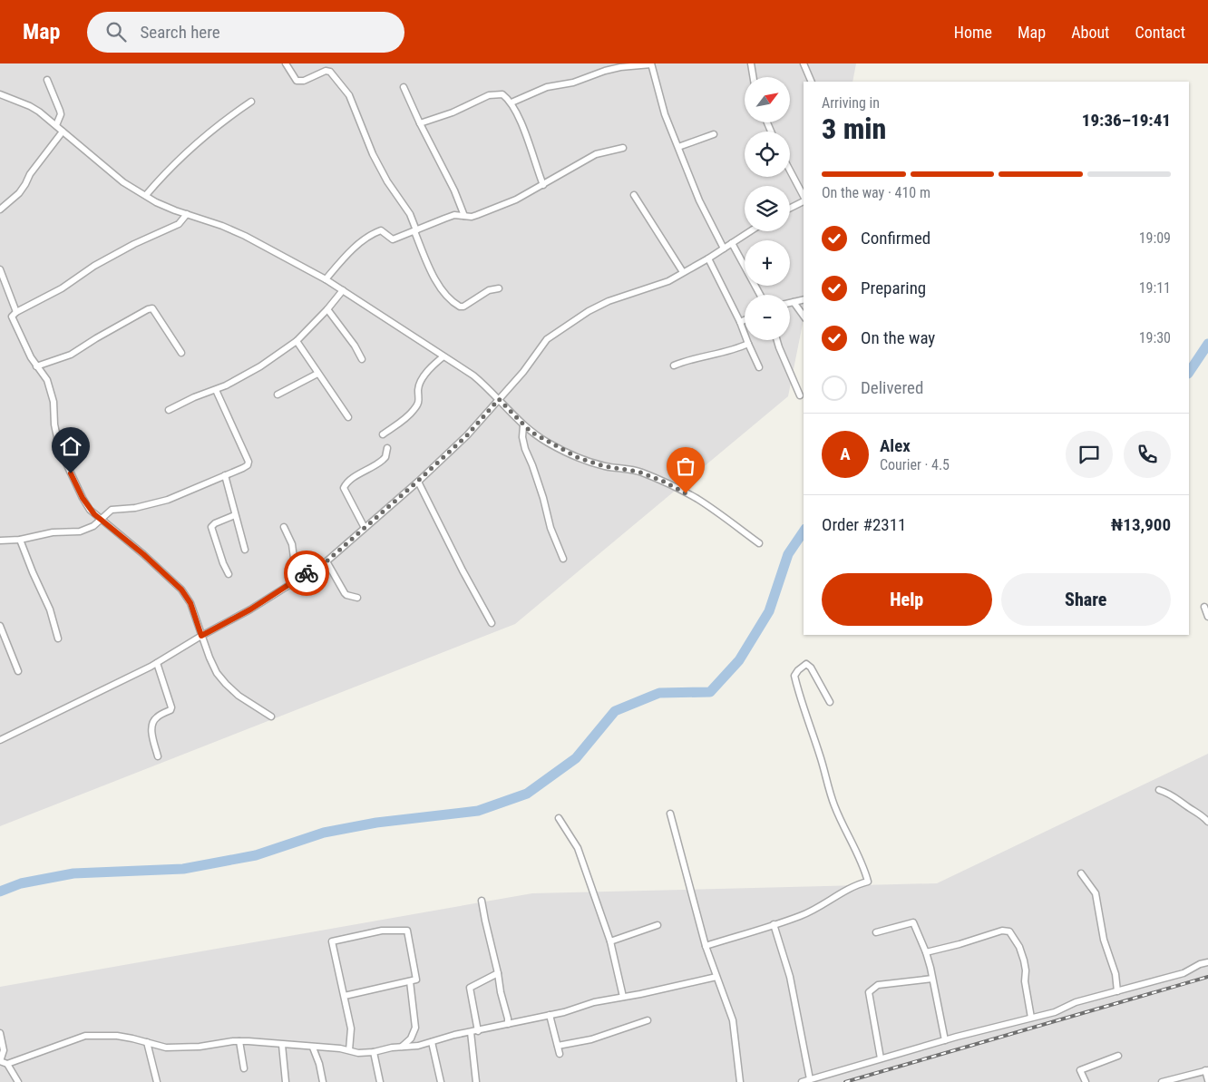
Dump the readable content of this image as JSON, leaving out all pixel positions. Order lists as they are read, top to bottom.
{
  "north": "top right",
  "page": {
    "header": "Map",
    "search": "Search here",
    "nav": [
      "Home",
      "Map",
      "About",
      "Contact"
    ],
    "map_buttons": ["+", "−"],
    "heading": ["3 min", "Arriving in", "19:36–19:41"],
    "panel": [
      "Alex",
      "Courier · 4.5",
      "Order #2311",
      "₦13,900"
    ],
    "bar": "On the way · 410 m",
    "list": [
      ["Confirmed", "19:09"],
      ["Preparing", "19:11"],
      ["On the way", "19:30"],
      "Delivered"
    ],
    "round": "A",
    "buttons": ["Help", "Share"]
  }
}
